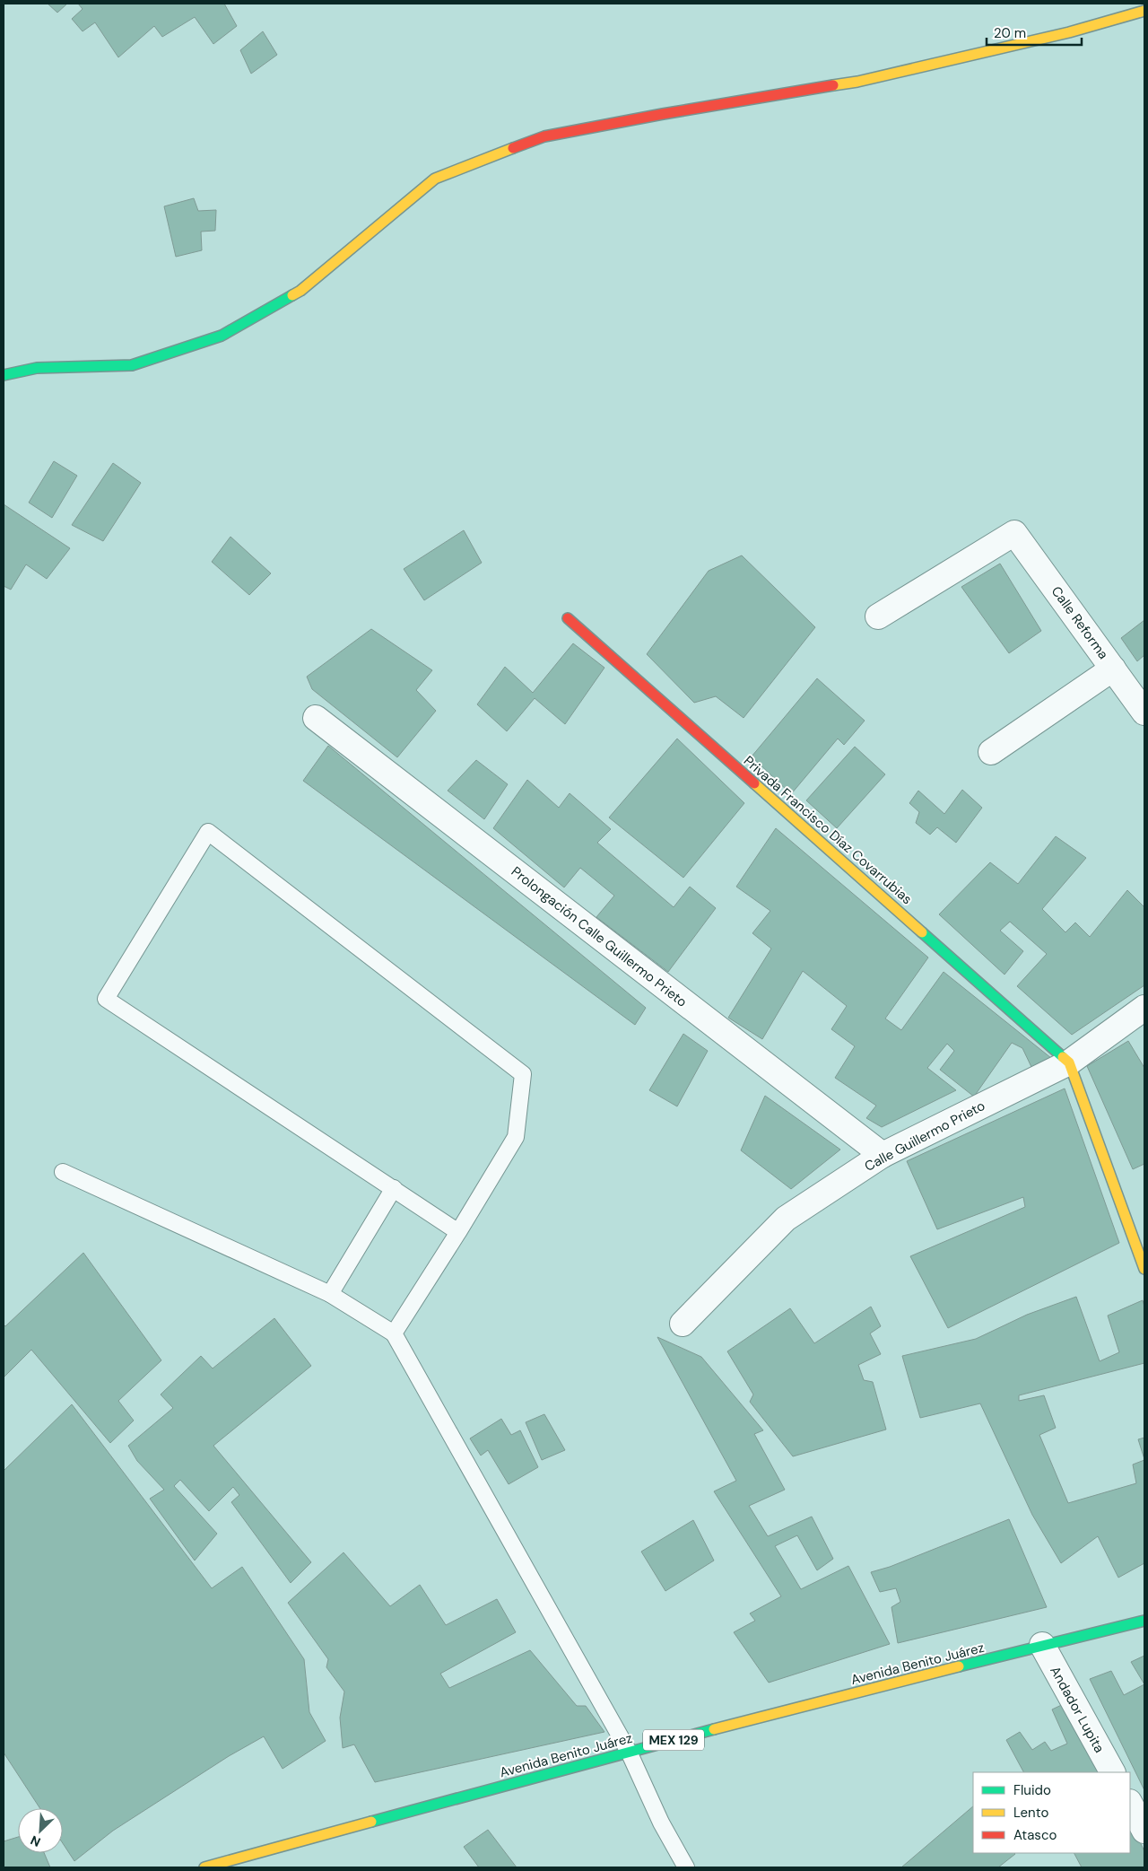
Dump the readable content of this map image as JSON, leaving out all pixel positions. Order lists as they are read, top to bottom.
{
  "streets": {
    "street": [
      "Calle Reforma",
      "Privada Francisco Díaz Covarrubias",
      "Prolongación Calle Guillermo Prieto",
      "Calle Guillermo Prieto",
      "Avenida Benito Juárez",
      "Andador Lupita",
      "MEX 129"
    ]
  },
  "crossings": [
    ["Privada Francisco Díaz Covarrubias", "Calle Guillermo Prieto"],
    ["Prolongación Calle Guillermo Prieto", "Calle Guillermo Prieto"],
    ["Avenida Benito Juárez", "Andador Lupita"]
  ],
  "legend": ["Fluido", "Lento", "Atasco"],
  "scale_bar": "20 m",
  "north": "bottom left"
}
